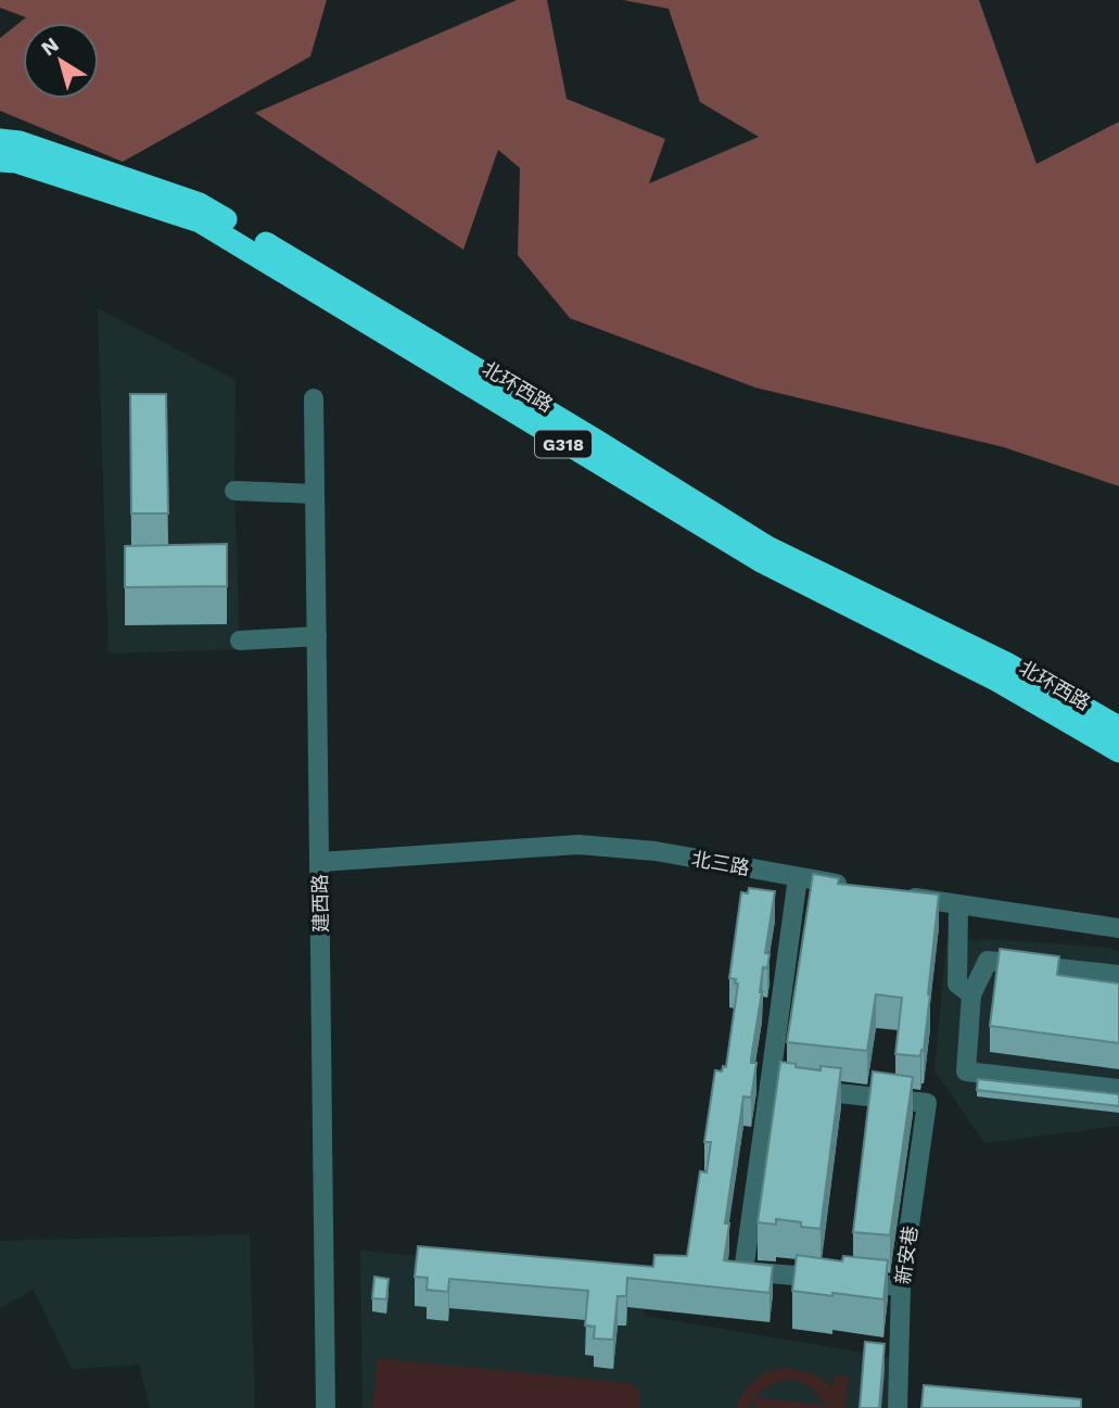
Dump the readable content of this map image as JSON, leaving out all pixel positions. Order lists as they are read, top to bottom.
{
  "streets": {
    "highway": ["北环西路", "G318"],
    "street": ["北三路", "建西路", "新安巷"]
  },
  "crossings": [
    ["北三路", "建西路"]
  ],
  "north": "top left"
}
